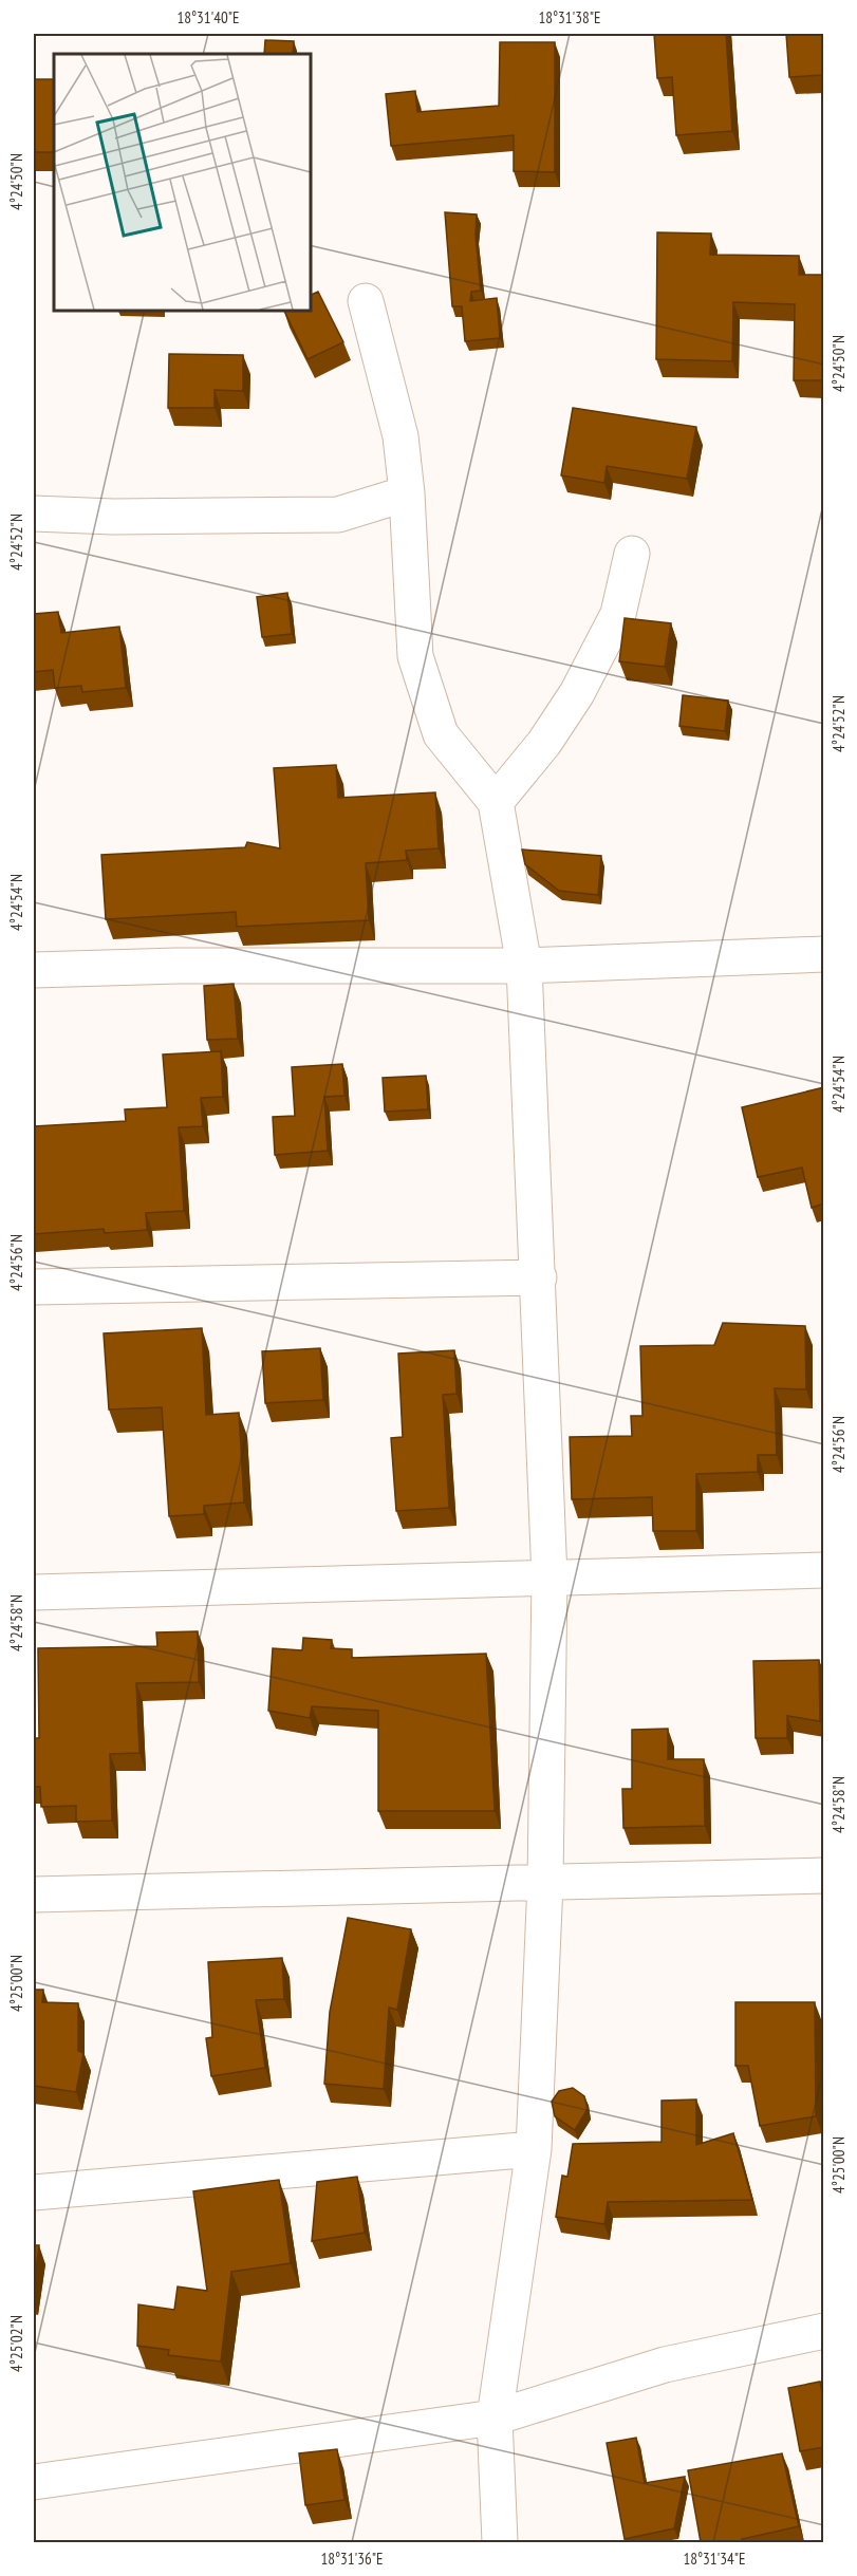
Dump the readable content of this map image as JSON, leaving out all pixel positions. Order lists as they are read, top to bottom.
{
  "coordinates": [
    "18°31'40\"E",
    "18°31'38\"E",
    "4°24'50\"N",
    "4°24'52\"N",
    "4°24'54\"N",
    "4°24'56\"N",
    "4°24'58\"N",
    "4°25'00\"N",
    "4°25'02\"N",
    "18°31'36\"E",
    "18°31'34\"E"
  ]
}
